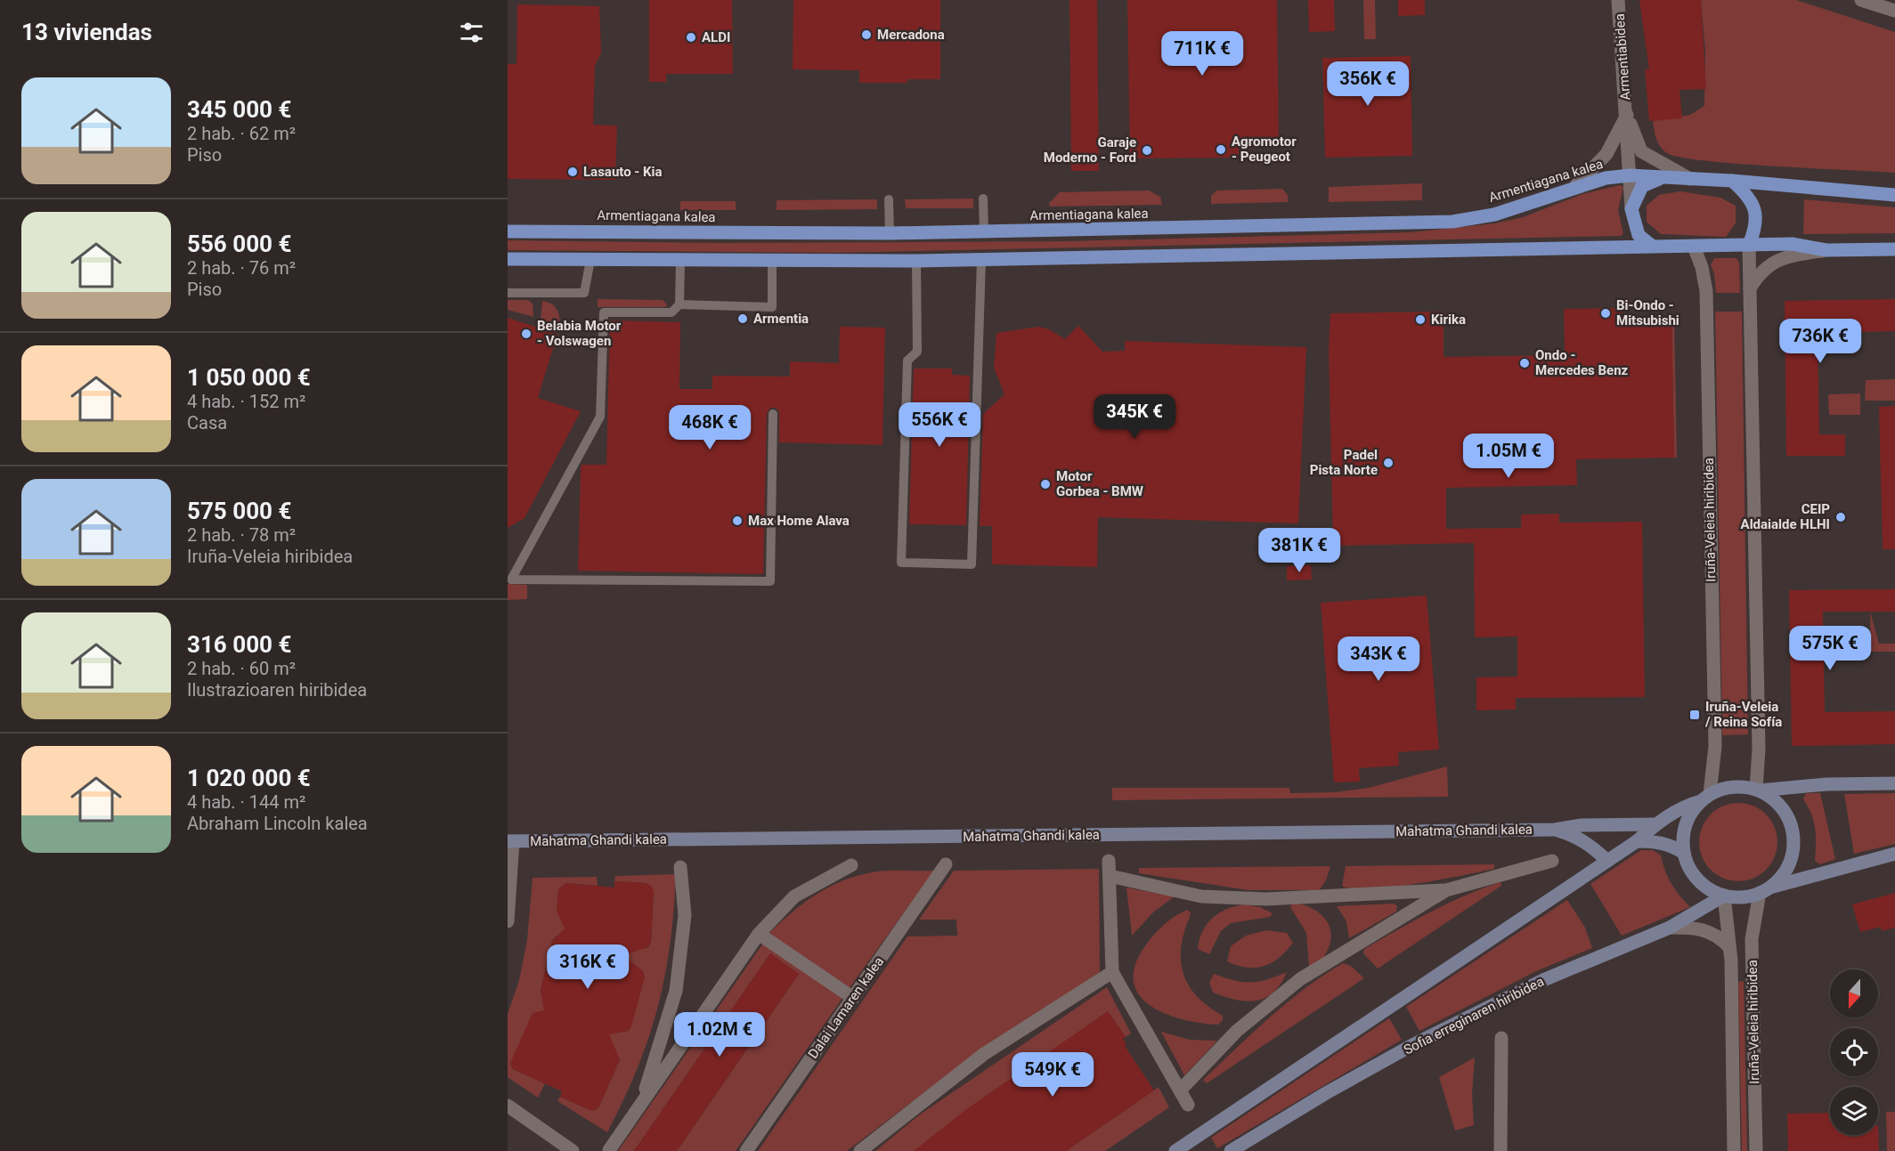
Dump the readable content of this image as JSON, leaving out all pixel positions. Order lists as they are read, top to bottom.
{
  "streets": {
    "main road": ["Armentiagana kalea", "Mahatma Ghandi kalea", "Sofia erreginaren hiribidea"],
    "street": ["Armentiabidea", "Iruña-Veleia hiribidea", "Dalai Lamaren kalea"]
  },
  "crossings": [
    ["Armentiabidea", "Armentiagana kalea"],
    ["Iruña-Veleia hiribidea", "Sofia erreginaren hiribidea"]
  ],
  "places": {
    "other": [
      "Mercadona",
      "ALDI",
      "Agromotor - Peugeot",
      "Garaje Moderno - Ford",
      "Lasauto - Kia",
      "Bi-Ondo - Mitsubishi",
      "Armentia",
      "Kirika",
      "Belabia Motor - Volswagen",
      "Ondo - Mercedes Benz",
      "Padel Pista Norte",
      "Motor Gorbea - BMW",
      "CEIP Aldaialde HLHI",
      "Max Home Alava"
    ],
    "transit": ["Iruña-Veleia / Reina Sofía"]
  },
  "north": "bottom",
  "page": {
    "heading": "13 viviendas",
    "price": [
      "711K €",
      "356K €",
      "736K €",
      "345K €",
      "556K €",
      "468K €",
      "1.05M €",
      "381K €",
      "575K €",
      "343K €",
      "316K €",
      "1.02M €",
      "549K €"
    ],
    "list": [
      {
        "name": "345 000 €",
        "note": "2 hab. · 62 m² · Piso"
      },
      {
        "name": "556 000 €",
        "note": "2 hab. · 76 m² · Piso"
      },
      {
        "name": "1 050 000 €",
        "note": "4 hab. · 152 m² · Casa"
      },
      {
        "name": "575 000 €",
        "note": "2 hab. · 78 m² · Iruña-Veleia hiribidea"
      },
      {
        "name": "316 000 €",
        "note": "2 hab. · 60 m² · Ilustrazioaren hiribidea"
      },
      {
        "name": "1 020 000 €",
        "note": "4 hab. · 144 m² · Abraham Lincoln kalea"
      }
    ]
  }
}
